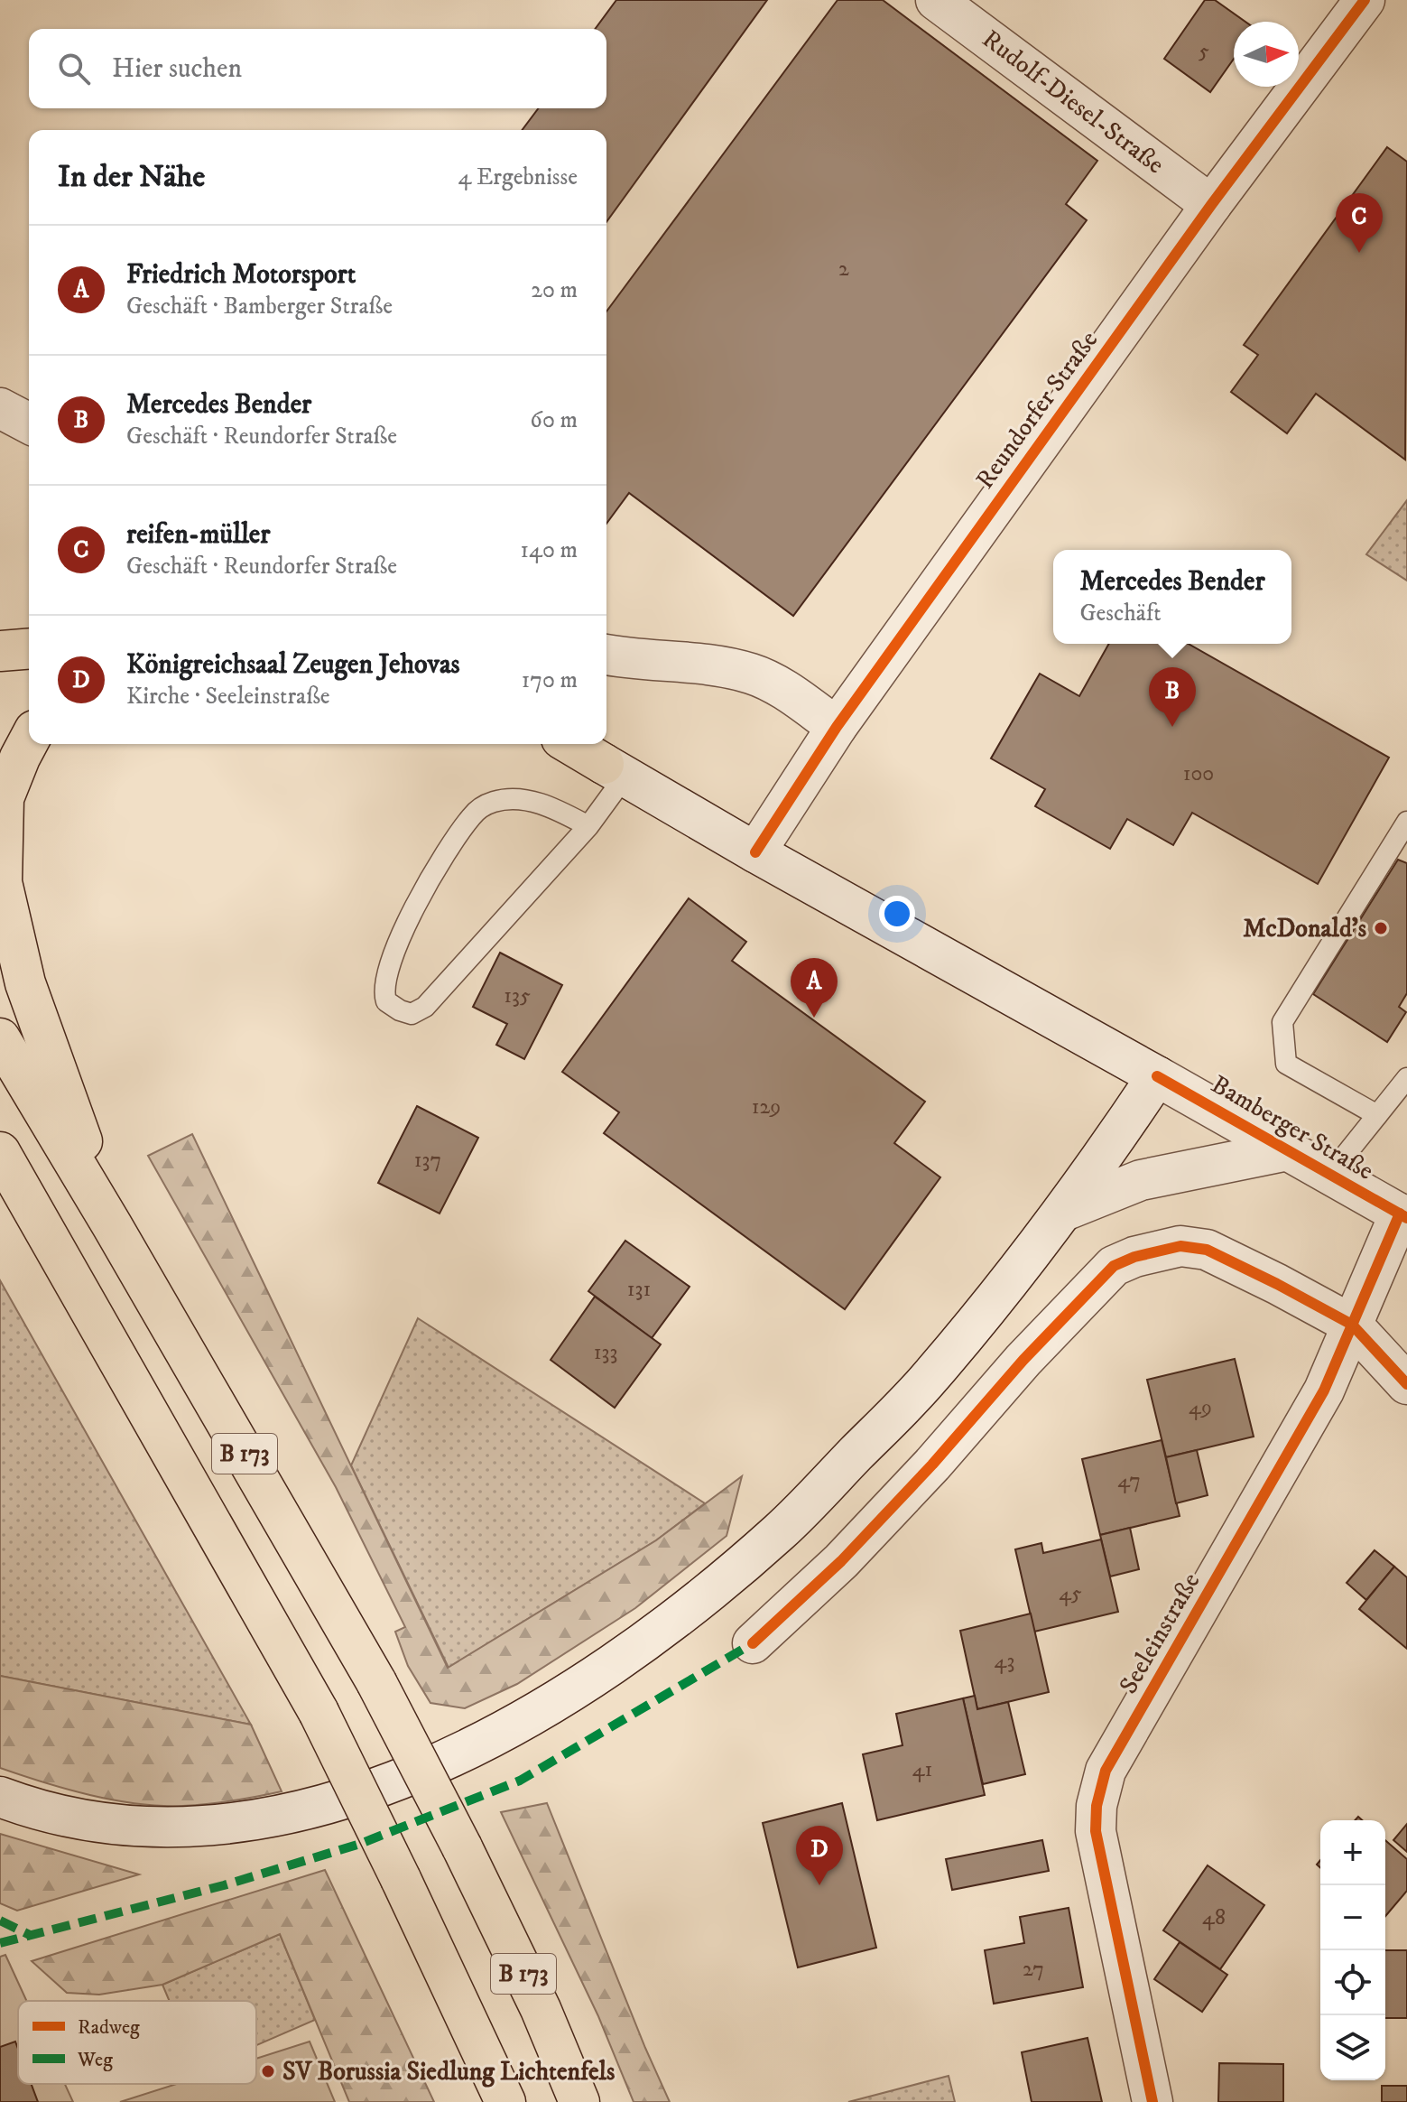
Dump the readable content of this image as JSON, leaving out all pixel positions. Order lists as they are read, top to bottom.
{
  "streets": {
    "highway": ["B 173"],
    "street": [
      "Rudolf-Diesel-Straße",
      "Reundorfer Straße",
      "Bamberger Straße",
      "Seeleinstraße"
    ]
  },
  "crossings": [
    ["Rudolf-Diesel-Straße", "Reundorfer Straße"],
    ["Reundorfer Straße", "Bamberger Straße"],
    ["Bamberger Straße", "Seeleinstraße"]
  ],
  "places": ["McDonald's", "SV Borussia Siedlung Lichtenfels"],
  "house_numbers": [
    "5",
    "2",
    "100",
    "135",
    "129",
    "137",
    "131",
    "133",
    "49",
    "47",
    "45",
    "43",
    "41",
    "48",
    "27"
  ],
  "legend": ["Radweg", "Weg"],
  "north": "right",
  "page": {
    "search": "Hier suchen",
    "heading": ["In der Nähe", "4 Ergebnisse"],
    "pins": [
      "C",
      "B",
      "A",
      "D"
    ],
    "list": [
      {
        "mark": "A",
        "name": "Friedrich Motorsport",
        "note": "Geschäft · Bamberger Straße",
        "value": "20 m"
      },
      {
        "mark": "B",
        "name": "Mercedes Bender",
        "note": "Geschäft · Reundorfer Straße",
        "value": "60 m"
      },
      {
        "mark": "C",
        "name": "reifen-müller",
        "note": "Geschäft · Reundorfer Straße",
        "value": "140 m"
      },
      {
        "mark": "D",
        "name": "Königreichsaal Zeugen Jehovas",
        "note": "Kirche · Seeleinstraße",
        "value": "170 m"
      }
    ],
    "popup": ["Mercedes Bender", "Geschäft"],
    "map_buttons": ["+", "−"]
  }
}
